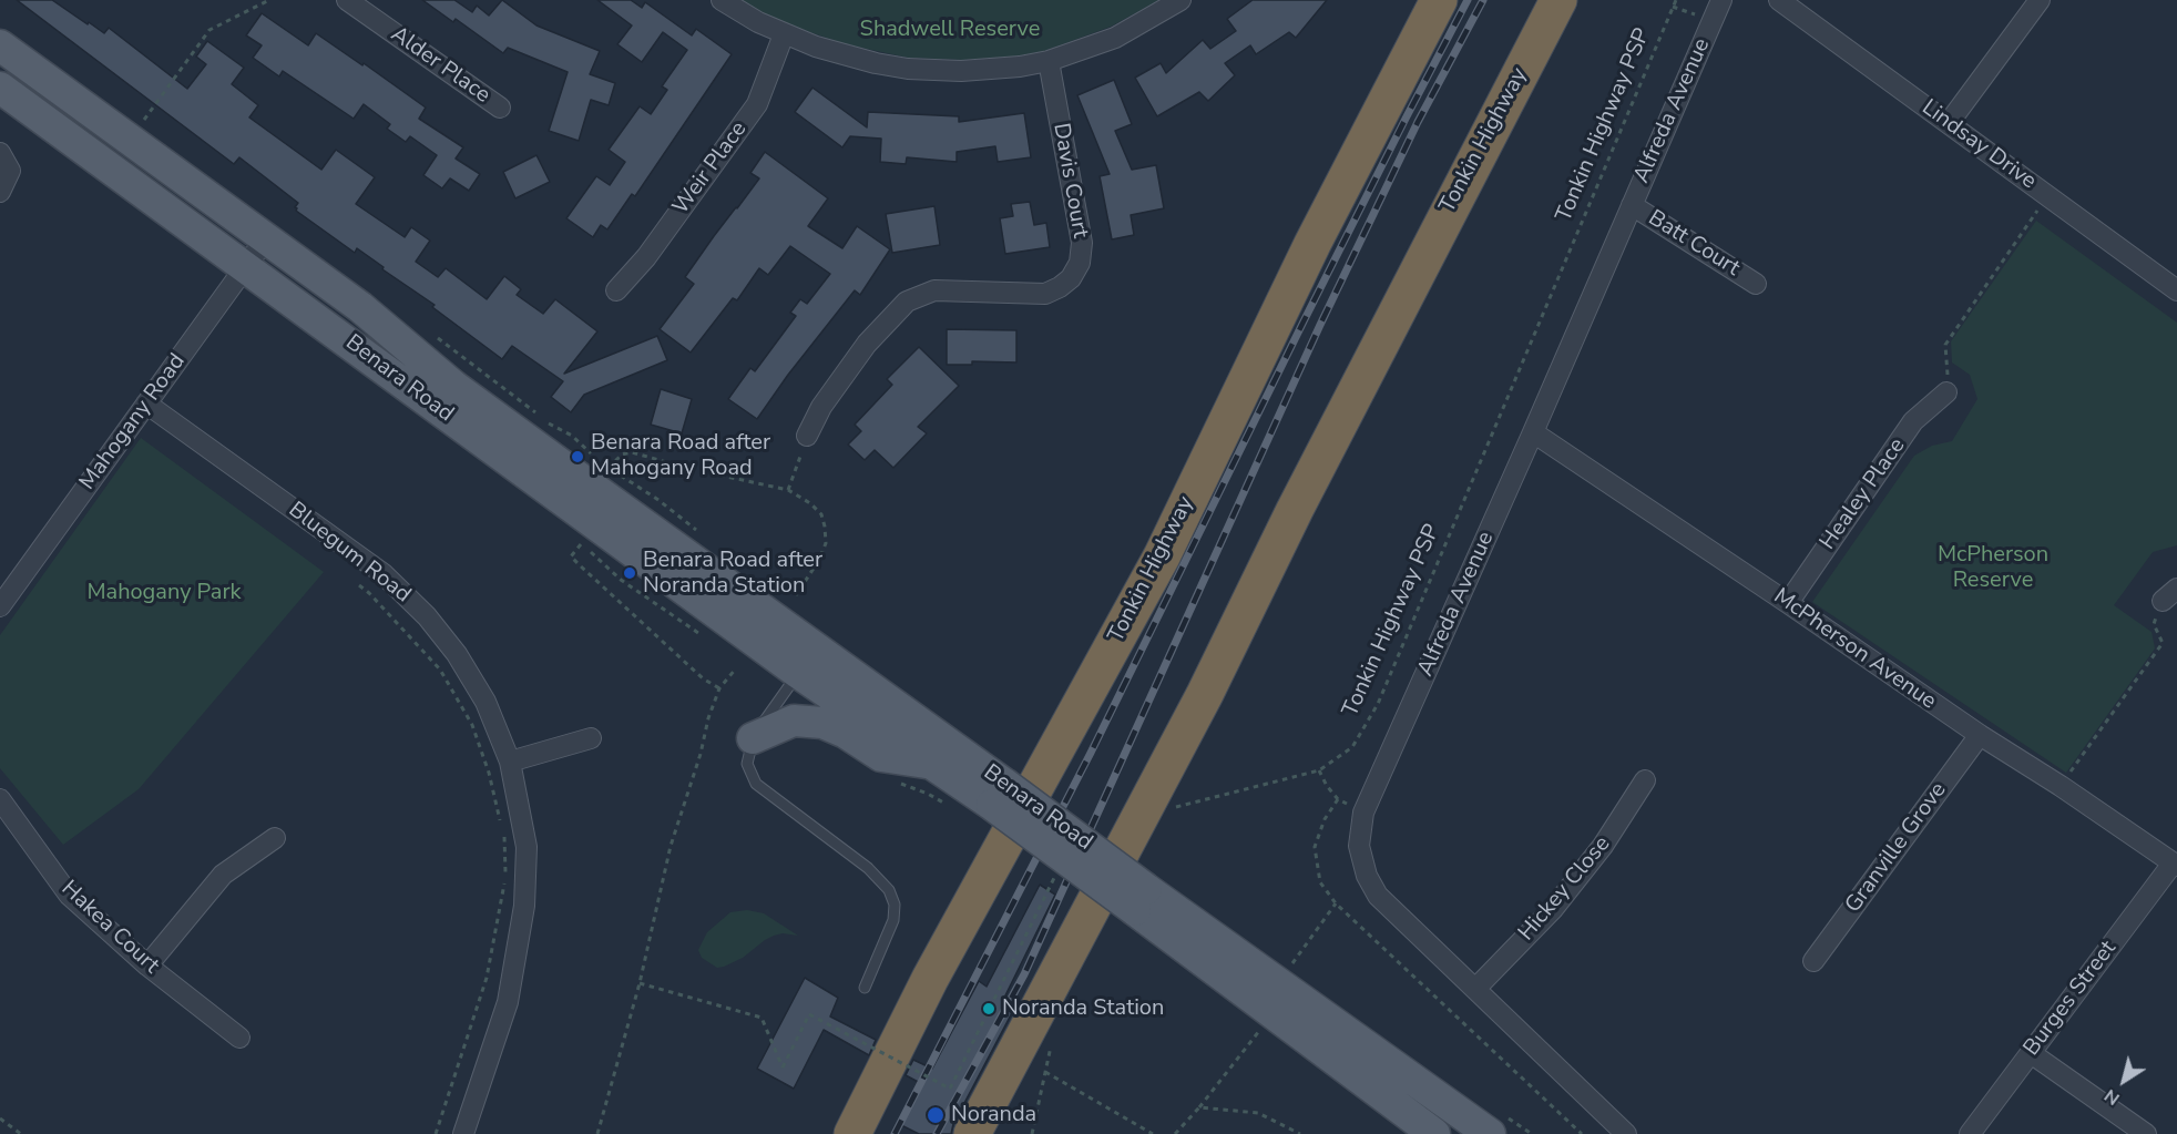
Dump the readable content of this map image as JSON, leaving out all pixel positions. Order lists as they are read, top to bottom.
{
  "streets": {
    "highway": ["Tonkin Highway"],
    "main road": ["Benara Road"],
    "street": [
      "Alder Place",
      "Alfreda Avenue",
      "Lindsay Drive",
      "Weir Place",
      "Davis Court",
      "Batt Court",
      "Mahogany Road",
      "Healey Place",
      "Bluegum Road",
      "McPherson Avenue",
      "Granville Grove",
      "Hickey Close",
      "Hakea Court",
      "Burges Street"
    ],
    "path": ["Tonkin Highway PSP"]
  },
  "crossings": [
    ["Alfreda Avenue", "Batt Court"],
    ["Alfreda Avenue", "McPherson Avenue"],
    ["Alfreda Avenue", "Hickey Close"],
    ["Benara Road", "Mahogany Road"],
    ["Mahogany Road", "Bluegum Road"],
    ["Healey Place", "McPherson Avenue"],
    ["McPherson Avenue", "Granville Grove"],
    ["McPherson Avenue", "Burges Street"]
  ],
  "parks": ["Shadwell Reserve", "McPherson Reserve", "Mahogany Park"],
  "places": [
    "Benara Road after Mahogany Road",
    "Benara Road after Noranda Station",
    "Noranda Station",
    "Noranda"
  ],
  "north": "bottom left"
}
